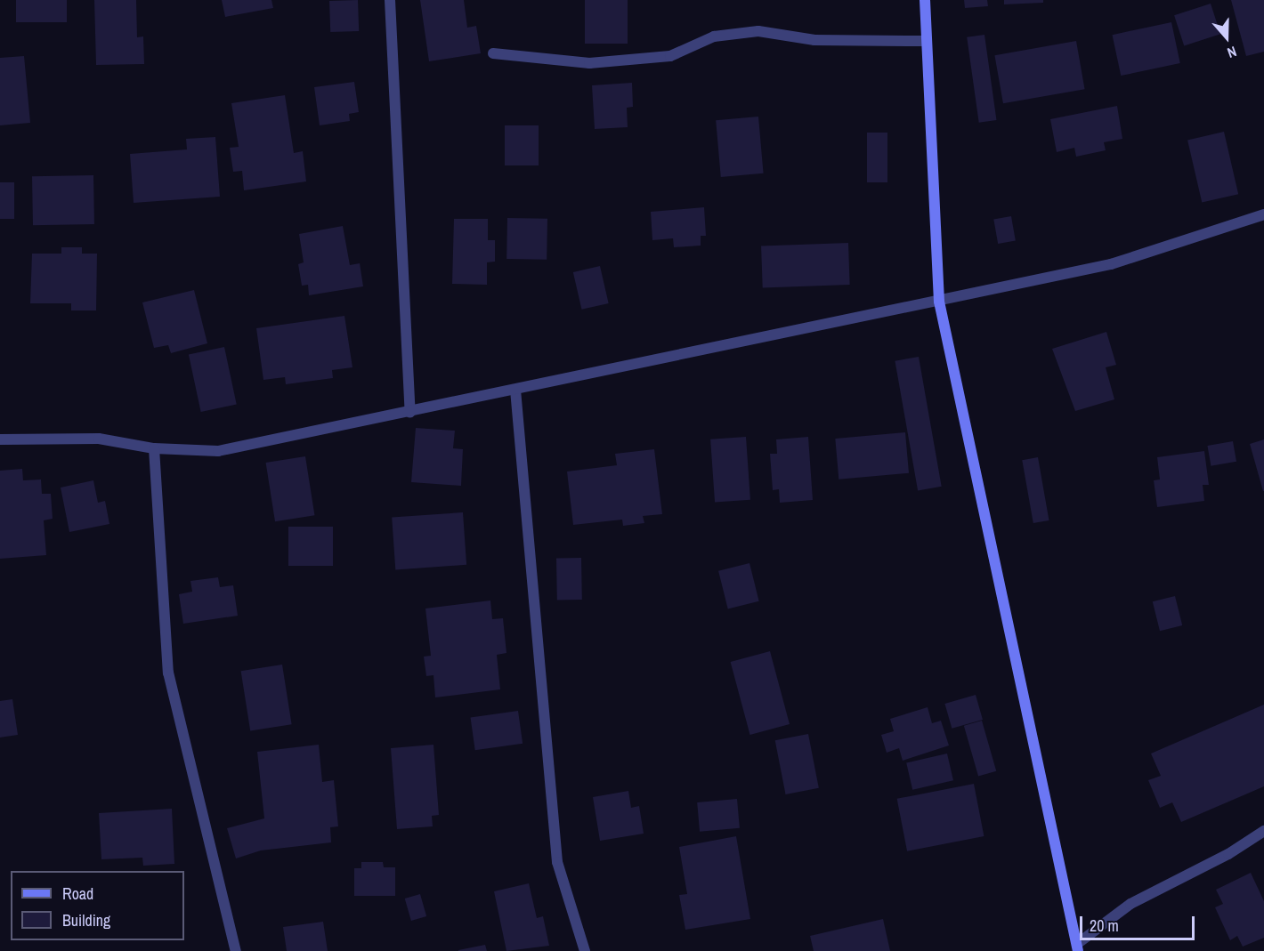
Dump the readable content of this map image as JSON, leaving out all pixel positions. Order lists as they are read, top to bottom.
{
  "legend": ["Road", "Building"],
  "scale_bar": "20 m",
  "north": "bottom"
}
